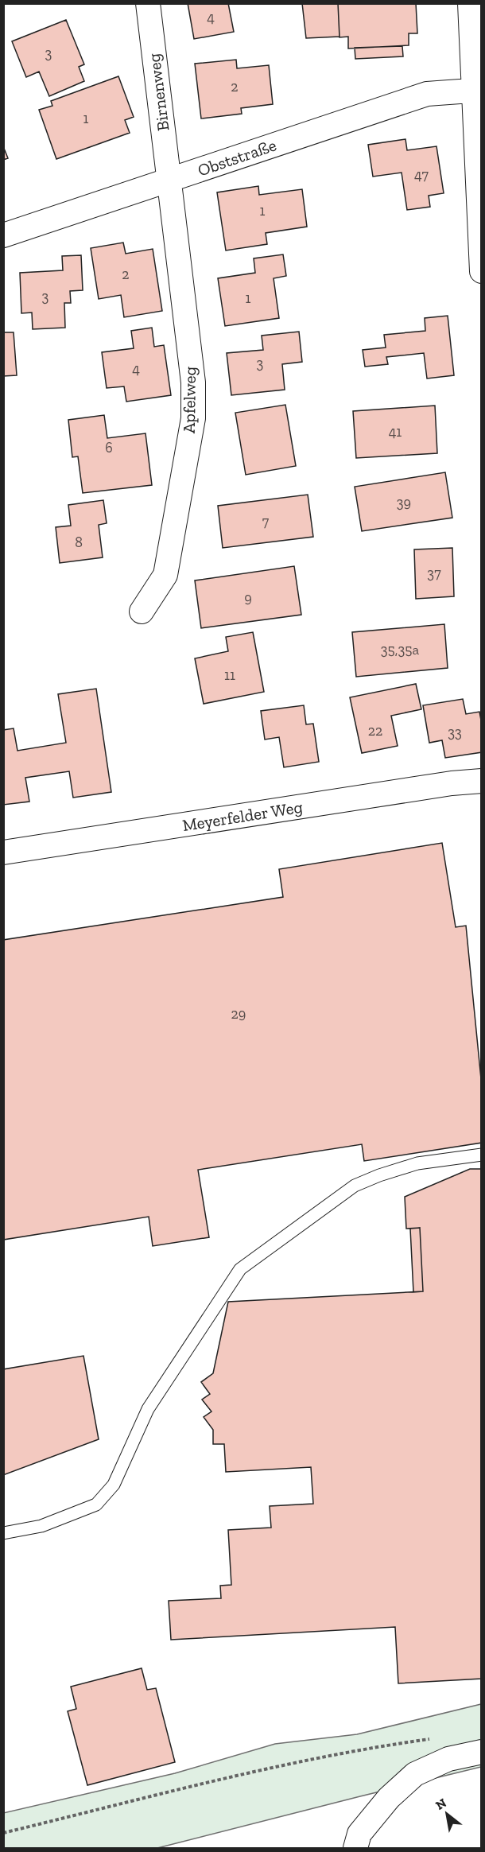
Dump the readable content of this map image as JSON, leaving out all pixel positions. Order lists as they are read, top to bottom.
{
  "streets": {
    "street": [
      "Birnenweg",
      "Obststraße",
      "Apfelweg",
      "Meyerfelder Weg"
    ]
  },
  "crossings": [
    ["Birnenweg", "Obststraße"],
    ["Birnenweg", "Apfelweg"],
    ["Obststraße", "Apfelweg"]
  ],
  "house_numbers": [
    "4",
    "3",
    "2",
    "1",
    "47",
    "1",
    "2",
    "3",
    "1",
    "3",
    "4",
    "41",
    "6",
    "39",
    "7",
    "8",
    "37",
    "9",
    "35,35a",
    "11",
    "22",
    "33",
    "29"
  ],
  "north": "top left"
}
